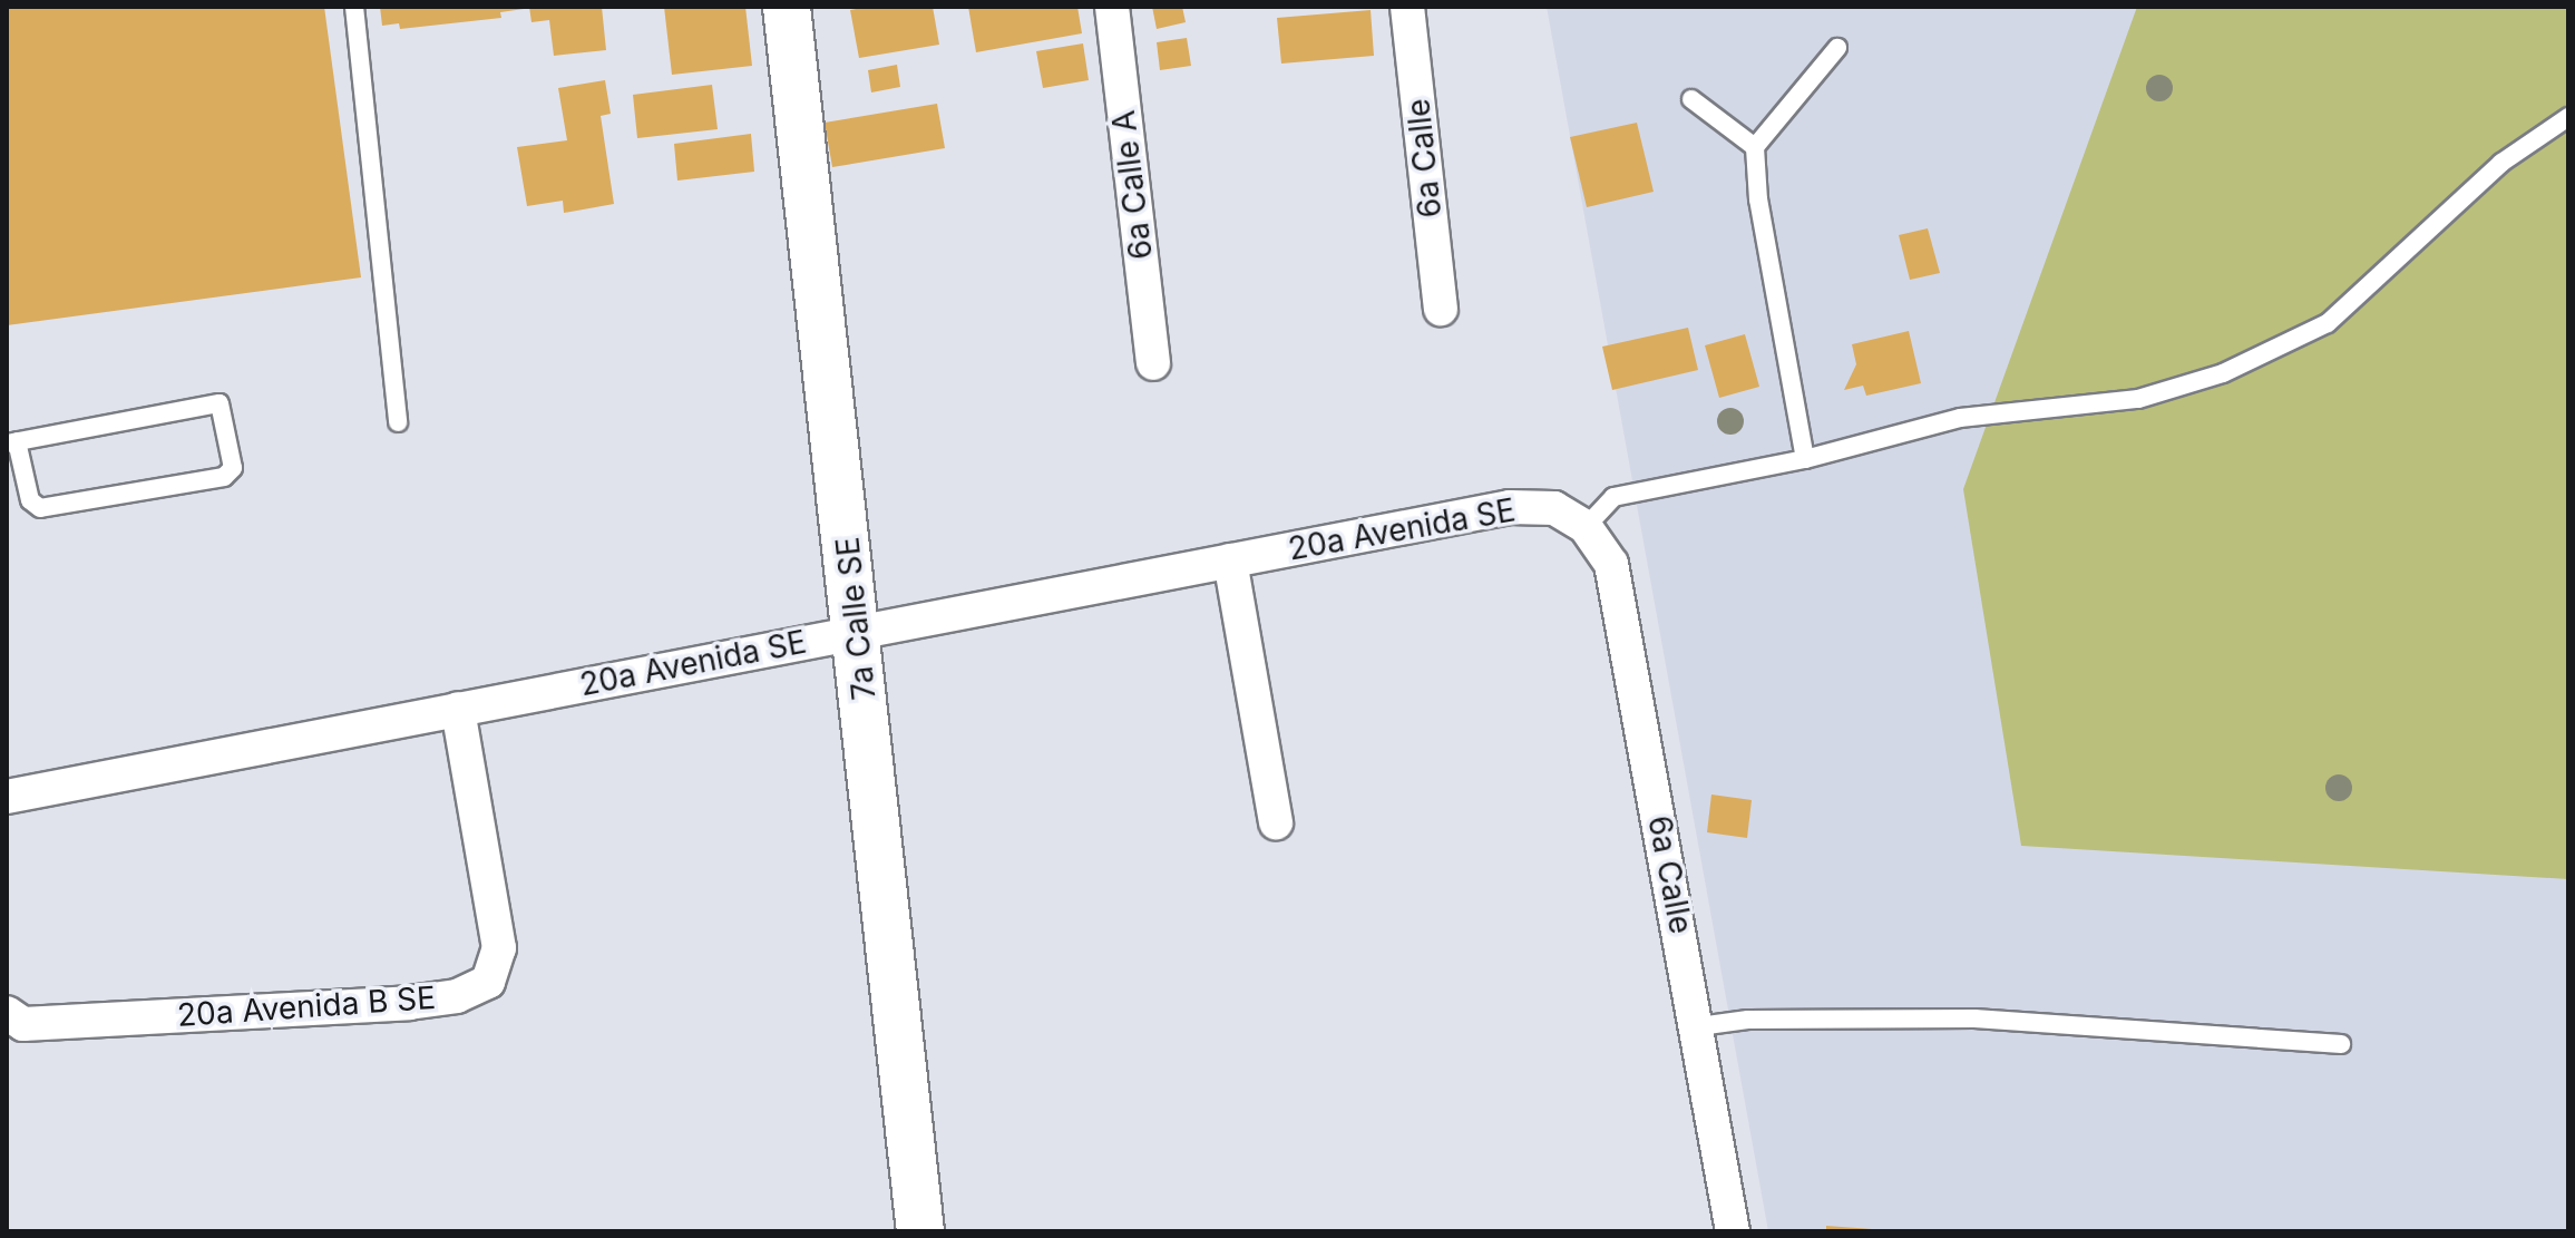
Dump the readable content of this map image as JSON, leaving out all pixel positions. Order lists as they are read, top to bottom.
{
  "streets": {
    "street": [
      "6a Calle",
      "6a Calle A",
      "20a Avenida SE",
      "7a Calle SE",
      "20a Avenida B SE"
    ]
  },
  "crossings": [
    ["6a Calle", "20a Avenida SE"],
    ["20a Avenida SE", "7a Calle SE"],
    ["20a Avenida SE", "20a Avenida B SE"]
  ]
}
